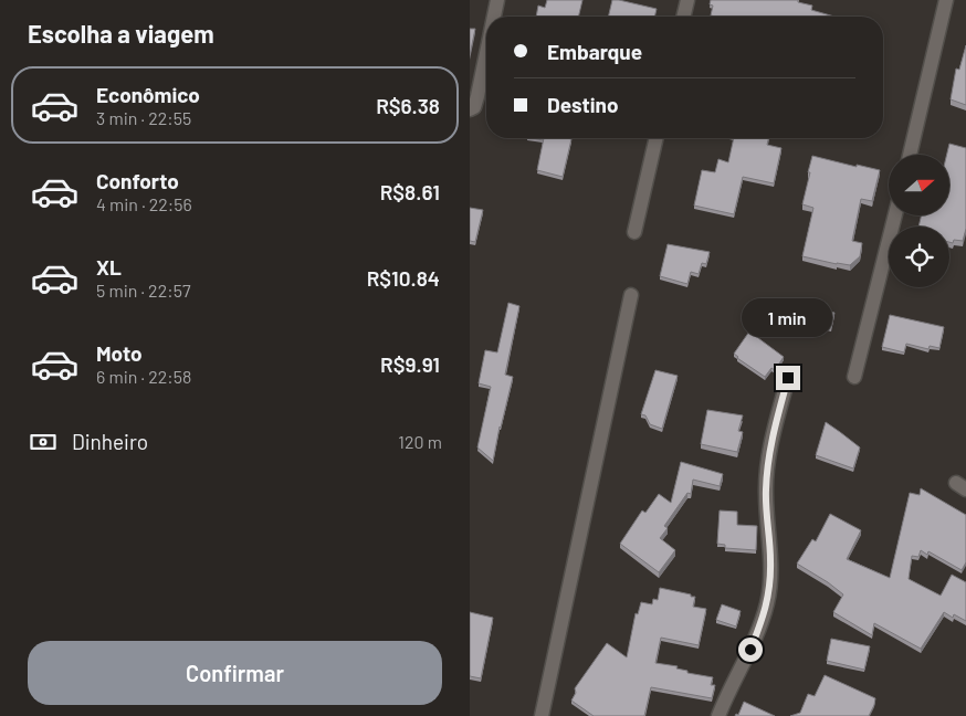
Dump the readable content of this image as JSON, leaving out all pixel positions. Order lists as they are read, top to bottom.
{
  "north": "right",
  "page": {
    "heading": "Escolha a viagem",
    "banner": ["Embarque", "Destino"],
    "list": [
      {
        "name": "Econômico",
        "note": "3 min · 22:55",
        "value": "R$6.38"
      },
      {
        "name": "Conforto",
        "note": "4 min · 22:56",
        "value": "R$8.61"
      },
      {
        "name": "XL",
        "note": "5 min · 22:57",
        "value": "R$10.84"
      },
      {
        "name": "Moto",
        "note": "6 min · 22:58",
        "value": "R$9.91"
      }
    ],
    "bubble": "1 min",
    "pay": ["Dinheiro", "120 m"],
    "buttons": "Confirmar"
  }
}
